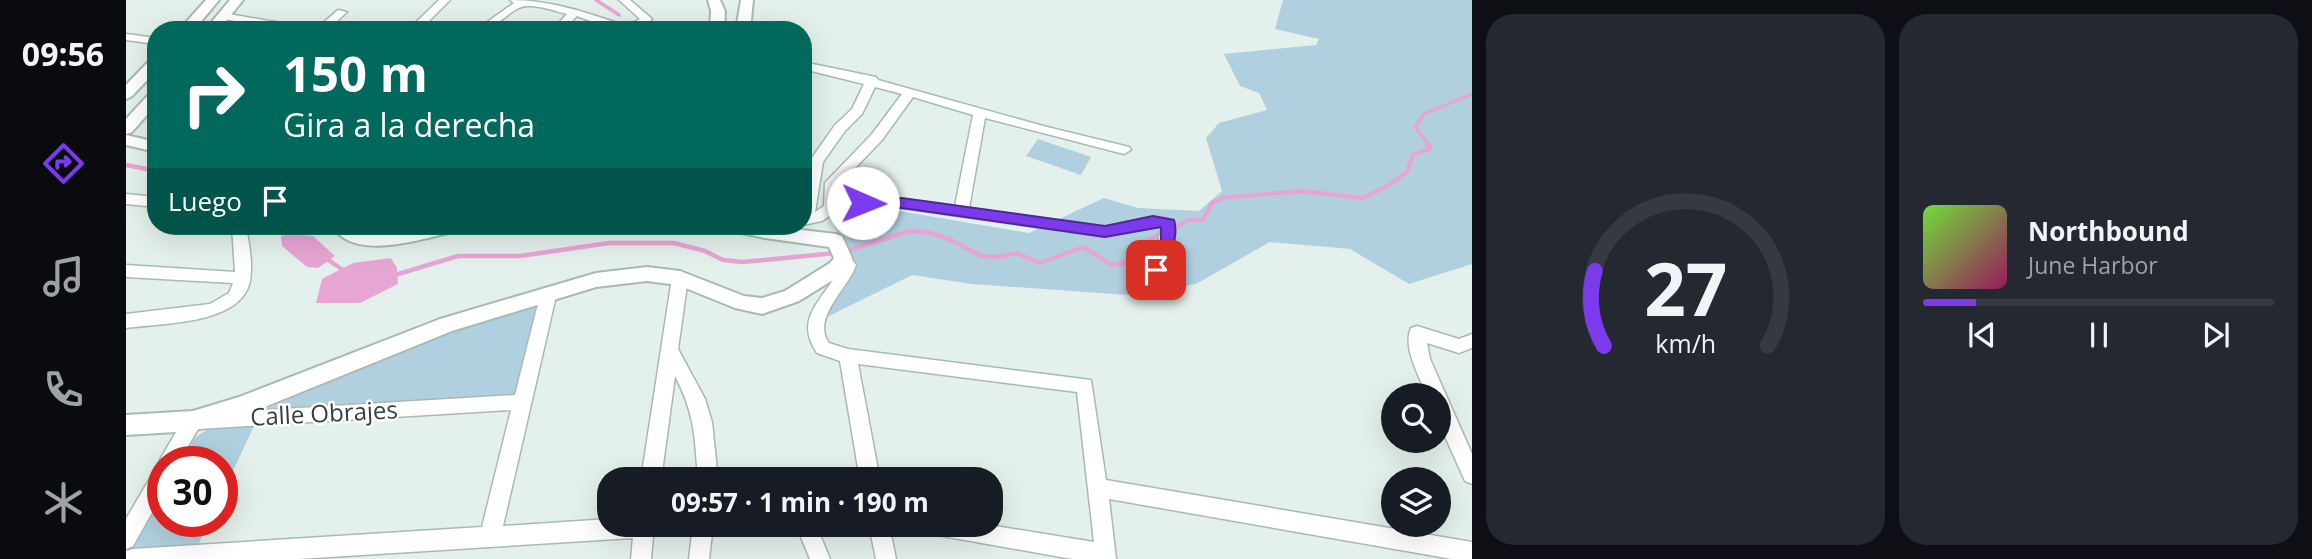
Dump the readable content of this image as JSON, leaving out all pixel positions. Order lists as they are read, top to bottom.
{
  "streets": {
    "street": ["Calle Obrajes"]
  },
  "page": {
    "tabs": "09:56",
    "turn": ["150 m", "Gira a la derecha"],
    "then": "Luego",
    "song": ["Northbound", "June Harbor"],
    "limit": "30",
    "trip": "09:57 · 1 min · 190 m",
    "gauge": ["27", "km/h"]
  }
}
